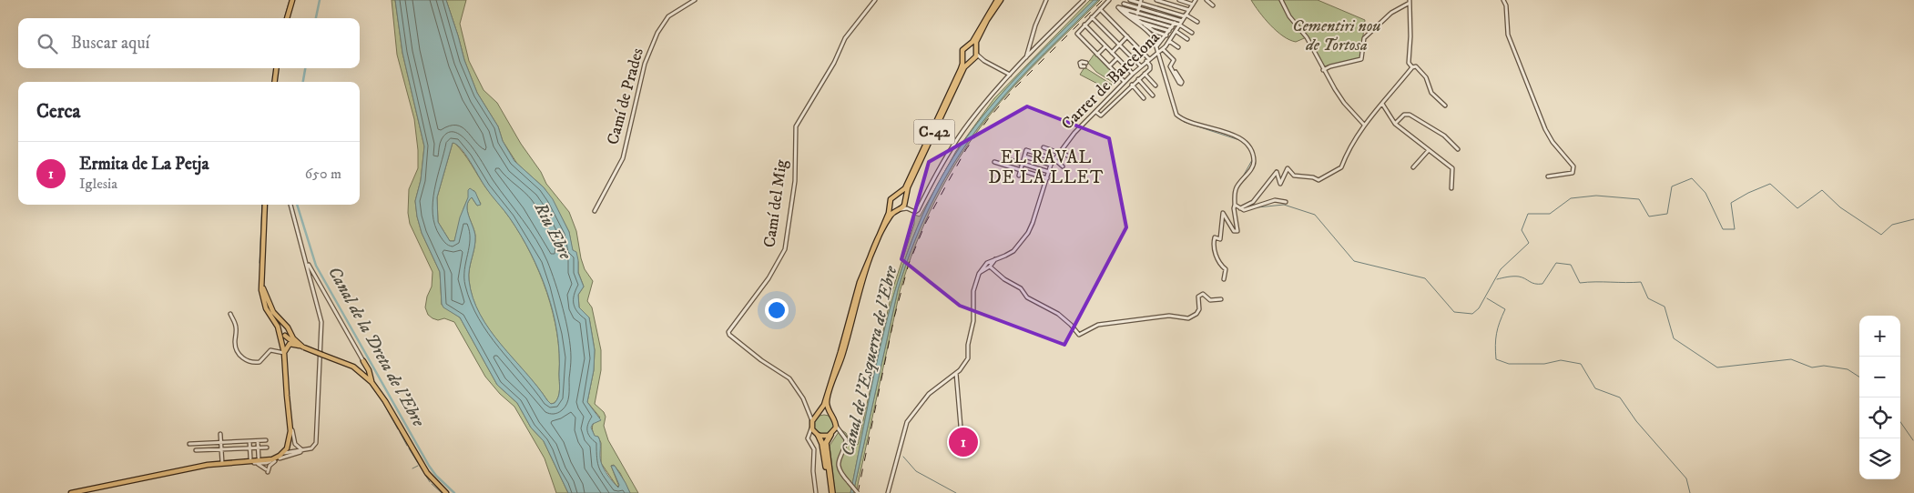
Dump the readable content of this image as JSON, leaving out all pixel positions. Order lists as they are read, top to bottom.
{
  "streets": {
    "main road": ["C-42"],
    "street": ["Carrer de Barcelona", "Camí de Prades", "Camí del Mig"]
  },
  "districts": ["EL RAVAL DE LA LLET"],
  "water": ["Riu Ebre", "Canal de la Dreta de l'Ebre", "Canal de l'Esquerra de l'Ebre"],
  "parks": ["Cementiri nou de Tortosa"],
  "page": {
    "search": "Buscar aquí",
    "heading": "Cerca",
    "list": [
      {
        "mark": "1",
        "name": "Ermita de La Petja",
        "note": "Iglesia",
        "value": "650 m"
      }
    ],
    "map_buttons": ["+", "−"],
    "pins": "1"
  }
}
